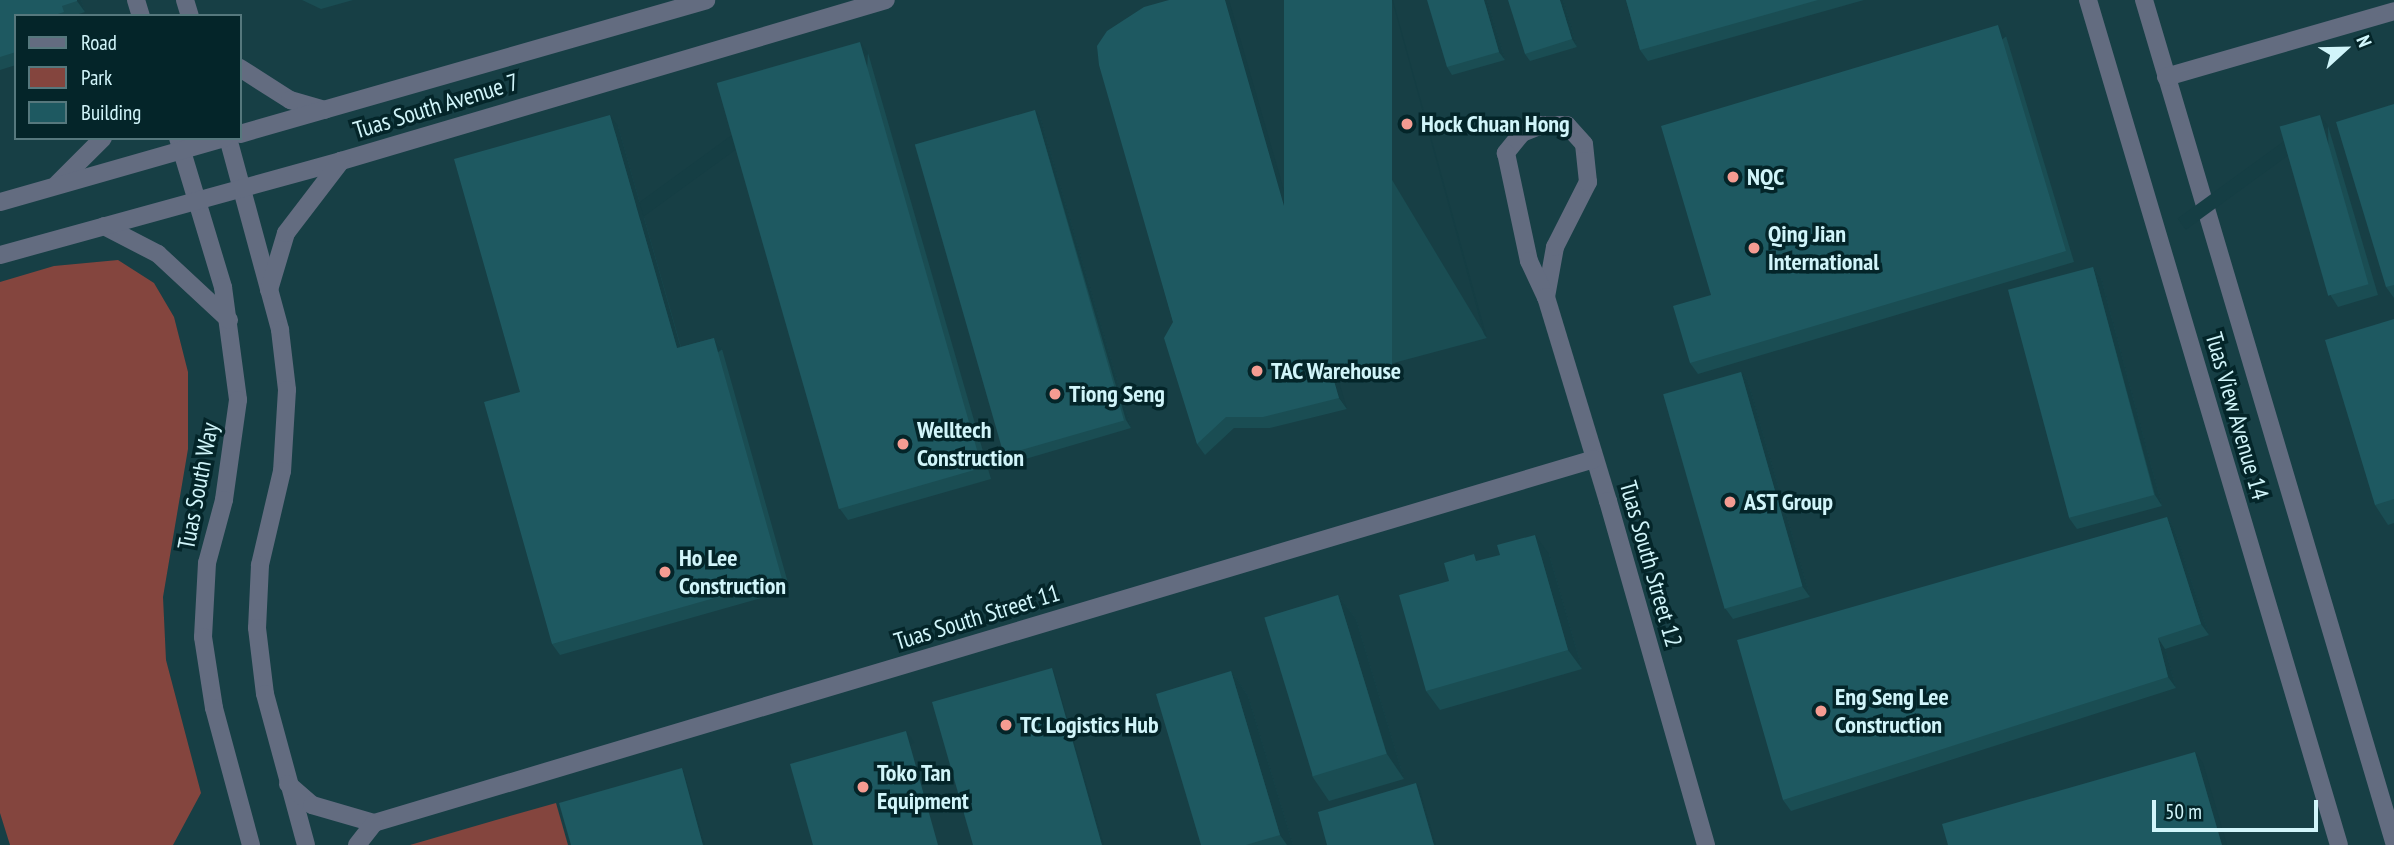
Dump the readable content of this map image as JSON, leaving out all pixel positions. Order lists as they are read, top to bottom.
{
  "streets": {
    "street": [
      "Tuas South Avenue 7",
      "Tuas View Avenue 14",
      "Tuas South Way",
      "Tuas South Street 12",
      "Tuas South Street 11"
    ]
  },
  "crossings": [
    ["Tuas South Avenue 7", "Tuas South Way"],
    ["Tuas South Street 12", "Tuas South Street 11"]
  ],
  "places": [
    "Hock Chuan Hong",
    "NQC",
    "Qing Jian International",
    "TAC Warehouse",
    "Tiong Seng",
    "Welltech Construction",
    "AST Group",
    "Ho Lee Construction",
    "Eng Seng Lee Construction",
    "TC Logistics Hub",
    "Toko Tan Equipment"
  ],
  "legend": ["Road", "Park", "Building"],
  "scale_bar": "50 m",
  "north": "right"
}
